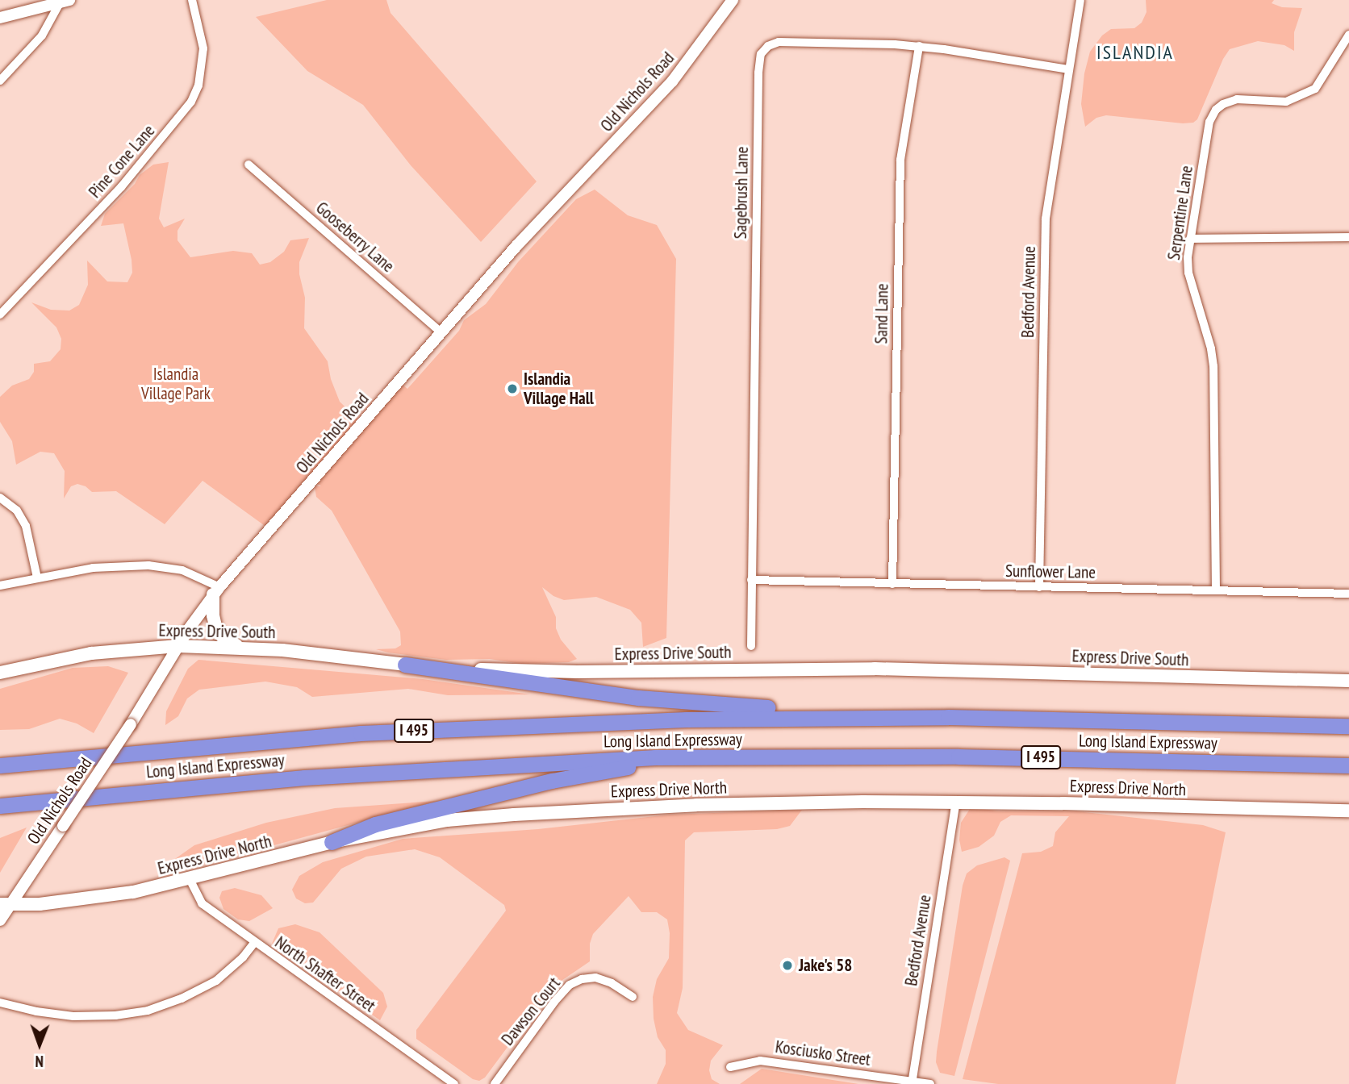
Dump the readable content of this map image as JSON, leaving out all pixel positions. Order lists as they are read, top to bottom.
{
  "streets": {
    "highway": ["I 495", "Long Island Expressway"],
    "main road": ["Express Drive South", "Express Drive North"],
    "street": [
      "Old Nichols Road",
      "Pine Cone Lane",
      "Sagebrush Lane",
      "Serpentine Lane",
      "Gooseberry Lane",
      "Bedford Avenue",
      "Sand Lane",
      "Sunflower Lane",
      "North Shafter Street",
      "Dawson Court",
      "Kosciusko Street"
    ]
  },
  "crossings": [
    ["Old Nichols Road", "Gooseberry Lane"],
    ["Old Nichols Road", "Express Drive South"],
    ["Old Nichols Road", "Express Drive North"],
    ["Sagebrush Lane", "Bedford Avenue"],
    ["Sagebrush Lane", "Sand Lane"],
    ["Sagebrush Lane", "Sunflower Lane"],
    ["Serpentine Lane", "Sunflower Lane"],
    ["Bedford Avenue", "Sunflower Lane"],
    ["Bedford Avenue", "Express Drive North"],
    ["Bedford Avenue", "Kosciusko Street"],
    ["Sand Lane", "Sunflower Lane"],
    ["Express Drive North", "North Shafter Street"]
  ],
  "districts": ["ISLANDIA"],
  "parks": ["Islandia Village Park"],
  "places": ["Islandia Village Hall", "Jake's 58"],
  "north": "bottom"
}
